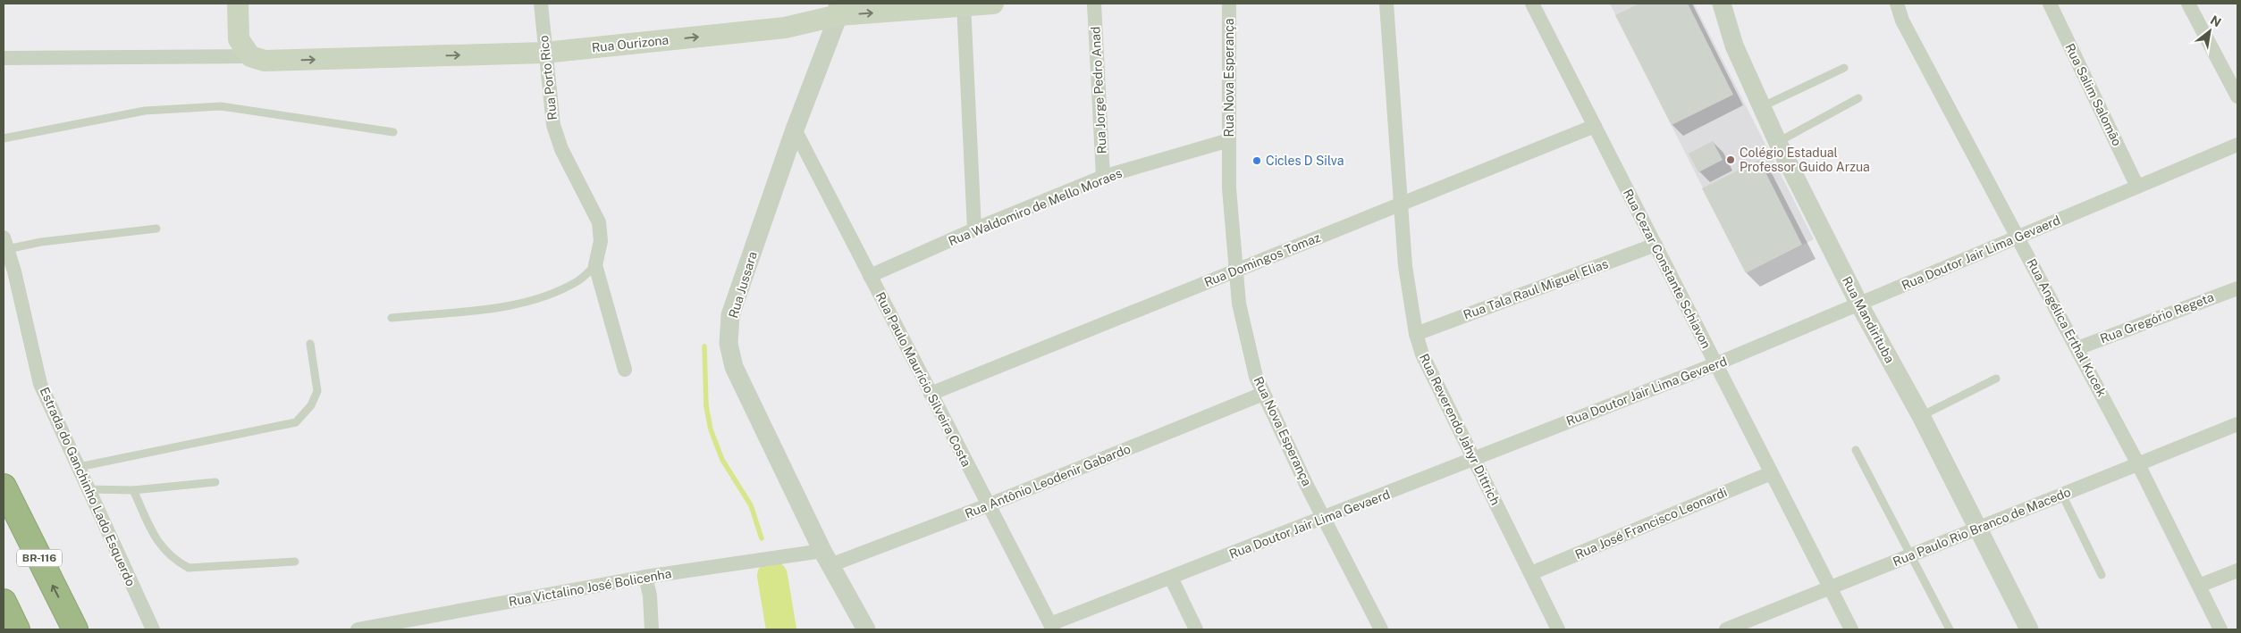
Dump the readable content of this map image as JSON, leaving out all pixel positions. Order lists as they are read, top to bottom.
{
  "streets": {
    "highway": ["BR-116"],
    "main road": ["Rua Ourizona"],
    "street": [
      "Rua Porto Rico",
      "Rua Nova Esperança",
      "Rua Jorge Pedro Anad",
      "Rua Salim Salomão",
      "Rua Waldomiro de Mello Moraes",
      "Rua Doutor Jair Lima Gevaerd",
      "Rua Domingos Tomaz",
      "Rua Cezar Constante Schiavon",
      "Rua Jussara",
      "Rua Tala Raul Miguel Elias",
      "Rua Gregório Regeta",
      "Rua Mandirituba",
      "Rua Angélica Erthal Kucek",
      "Rua Paulo Maurício Silveira Costa",
      "Rua Reverendo Jahyr Dittrich",
      "Rua Antônio Leodenir Gabardo",
      "Estrada do Ganchinho Lado Esquerdo",
      "Rua José Francisco Leonardi",
      "Rua Paulo Rio Branco de Macedo",
      "Rua Victalino José Bolicenha"
    ]
  },
  "crossings": [
    ["Rua Ourizona", "Rua Porto Rico"],
    ["Rua Ourizona", "Rua Jussara"],
    ["Rua Nova Esperança", "Rua Waldomiro de Mello Moraes"],
    ["Rua Nova Esperança", "Rua Doutor Jair Lima Gevaerd"],
    ["Rua Nova Esperança", "Rua Domingos Tomaz"],
    ["Rua Nova Esperança", "Rua Antônio Leodenir Gabardo"],
    ["Rua Jorge Pedro Anad", "Rua Waldomiro de Mello Moraes"],
    ["Rua Salim Salomão", "Rua Doutor Jair Lima Gevaerd"],
    ["Rua Waldomiro de Mello Moraes", "Rua Paulo Maurício Silveira Costa"],
    ["Rua Doutor Jair Lima Gevaerd", "Rua Cezar Constante Schiavon"],
    ["Rua Doutor Jair Lima Gevaerd", "Rua Mandirituba"],
    ["Rua Doutor Jair Lima Gevaerd", "Rua Angélica Erthal Kucek"],
    ["Rua Doutor Jair Lima Gevaerd", "Rua Paulo Maurício Silveira Costa"],
    ["Rua Doutor Jair Lima Gevaerd", "Rua Reverendo Jahyr Dittrich"],
    ["Rua Domingos Tomaz", "Rua Cezar Constante Schiavon"],
    ["Rua Domingos Tomaz", "Rua Paulo Maurício Silveira Costa"],
    ["Rua Domingos Tomaz", "Rua Reverendo Jahyr Dittrich"],
    ["Rua Cezar Constante Schiavon", "Rua Tala Raul Miguel Elias"],
    ["Rua Cezar Constante Schiavon", "Rua José Francisco Leonardi"],
    ["Rua Cezar Constante Schiavon", "Rua Paulo Rio Branco de Macedo"],
    ["Rua Jussara", "Rua Paulo Maurício Silveira Costa"],
    ["Rua Jussara", "Rua Antônio Leodenir Gabardo"],
    ["Rua Jussara", "Rua Victalino José Bolicenha"],
    ["Rua Tala Raul Miguel Elias", "Rua Reverendo Jahyr Dittrich"],
    ["Rua Gregório Regeta", "Rua Angélica Erthal Kucek"],
    ["Rua Mandirituba", "Rua Paulo Rio Branco de Macedo"],
    ["Rua Angélica Erthal Kucek", "Rua Paulo Rio Branco de Macedo"],
    ["Rua Paulo Maurício Silveira Costa", "Rua Antônio Leodenir Gabardo"],
    ["Rua Reverendo Jahyr Dittrich", "Rua José Francisco Leonardi"],
    ["Rua Antônio Leodenir Gabardo", "Rua Victalino José Bolicenha"]
  ],
  "one_way": ["Rua Ourizona"],
  "places": ["Colégio Estadual Professor Guido Arzua", "Cicles D Silva"],
  "north": "top right"
}
